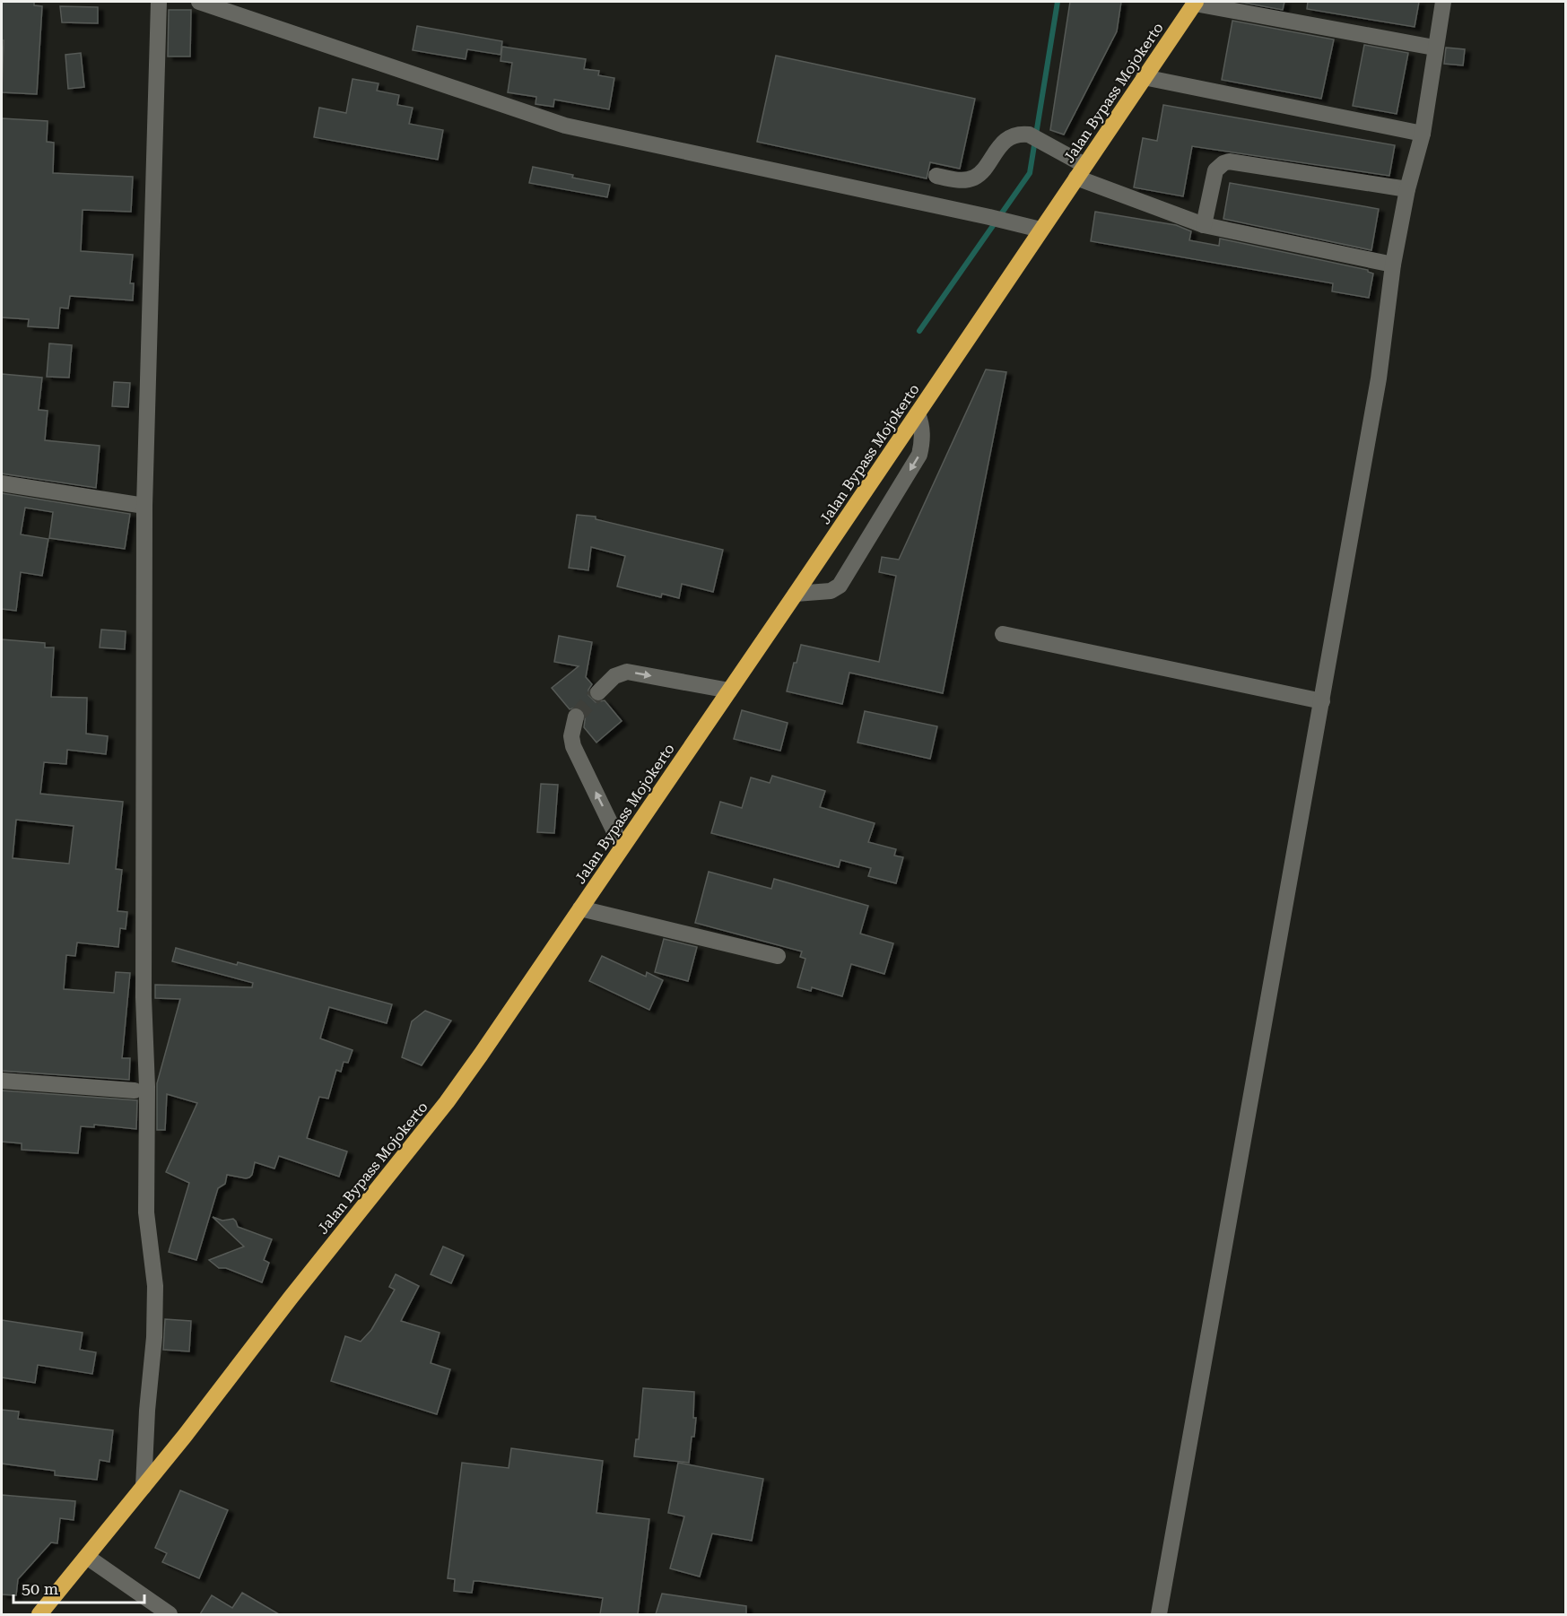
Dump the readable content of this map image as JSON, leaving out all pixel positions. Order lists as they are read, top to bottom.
{
  "streets": {
    "highway": ["Jalan Bypass Mojokerto"]
  },
  "scale_bar": "50 m"
}
